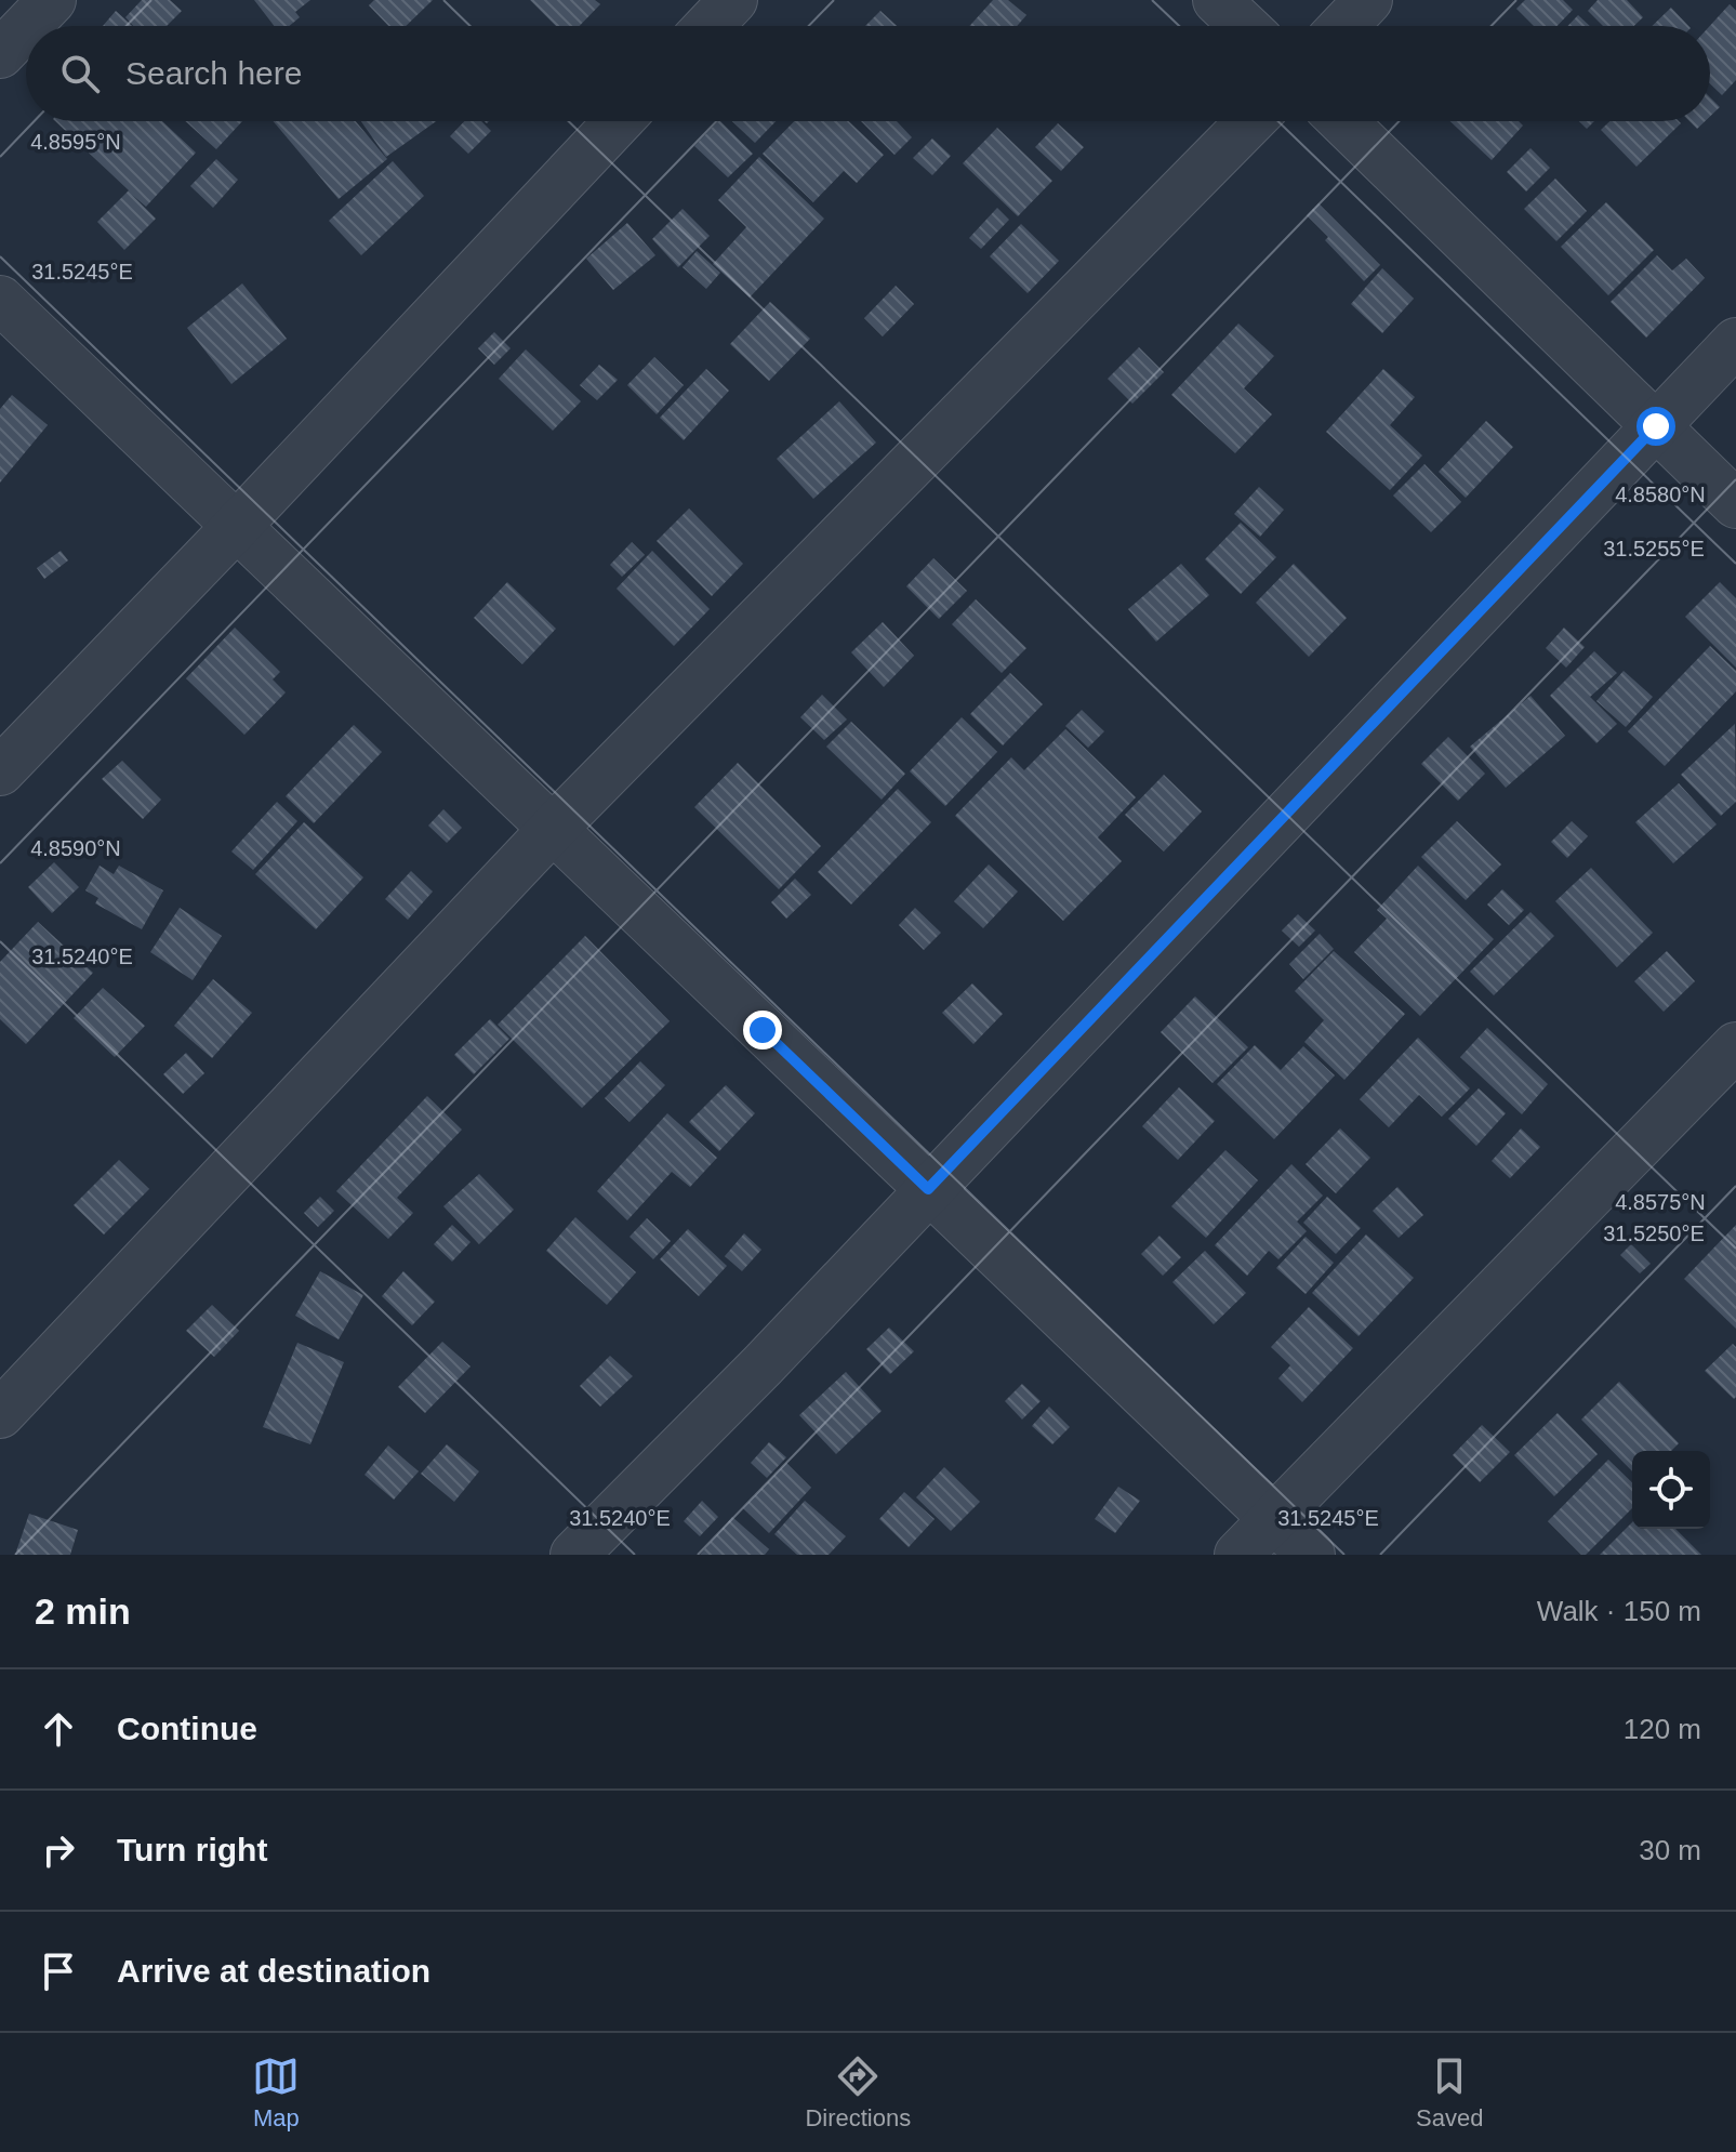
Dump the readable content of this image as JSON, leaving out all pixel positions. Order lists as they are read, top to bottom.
{
  "page": {
    "search": "Search here",
    "heading": ["2 min", "Walk · 150 m"],
    "list": [
      ["Continue", "120 m"],
      ["Turn right", "30 m"],
      "Arrive at destination"
    ],
    "nav": ["Map", "Directions", "Saved"]
  },
  "coordinates": [
    "4.8595°N",
    "31.5245°E",
    "4.8580°N",
    "31.5255°E",
    "4.8590°N",
    "31.5240°E",
    "4.8575°N",
    "31.5250°E"
  ]
}
